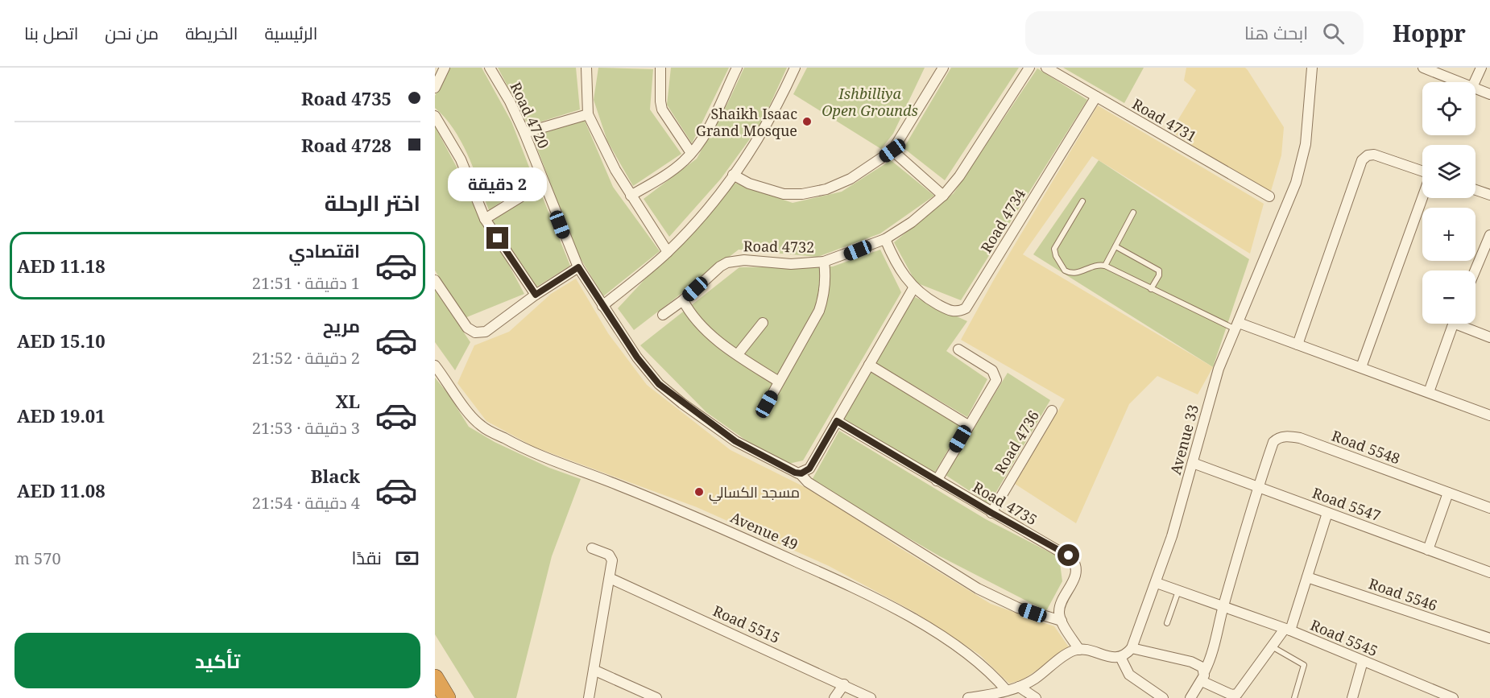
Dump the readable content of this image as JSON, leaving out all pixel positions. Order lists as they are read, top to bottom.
{
  "streets": {
    "street": [
      "Road 4720",
      "Road 4731",
      "Road 4734",
      "Road 4732",
      "Avenue 33",
      "Road 4736",
      "Road 5548",
      "Road 4735",
      "Road 5547",
      "Avenue 49",
      "Road 5546",
      "Road 5515",
      "Road 5545"
    ]
  },
  "crossings": [
    ["Road 4720", "Road 4735"],
    ["Road 4731", "Road 4734"],
    ["Road 4734", "Road 4732"],
    ["Avenue 33", "Road 5547"],
    ["Avenue 33", "Road 5545"],
    ["Road 4736", "Road 4735"],
    ["Road 5548", "Road 5547"]
  ],
  "parks": ["Ishbilliya Open Grounds"],
  "places": ["Shaikh Isaac Grand Mosque", "مسجد الكسالي"],
  "page": {
    "header": "Hoppr",
    "search": "ابحث هنا",
    "nav": [
      "الرئيسية",
      "الخريطة",
      "من نحن",
      "اتصل بنا"
    ],
    "banner": ["Road 4735", "Road 4728"],
    "map_buttons": ["+", "−"],
    "bubble": "2 دقيقة",
    "heading": "اختر الرحلة",
    "list": [
      {
        "name": "اقتصادي",
        "note": "1 دقيقة · 21:51",
        "value": "AED 11.18"
      },
      {
        "name": "مريح",
        "note": "2 دقيقة · 21:52",
        "value": "AED 15.10"
      },
      {
        "name": "XL",
        "note": "3 دقيقة · 21:53",
        "value": "AED 19.01"
      },
      {
        "name": "Black",
        "note": "4 دقيقة · 21:54",
        "value": "AED 11.08"
      }
    ],
    "pay": ["نقدًا", "570 m"],
    "buttons": "تأكيد"
  }
}
